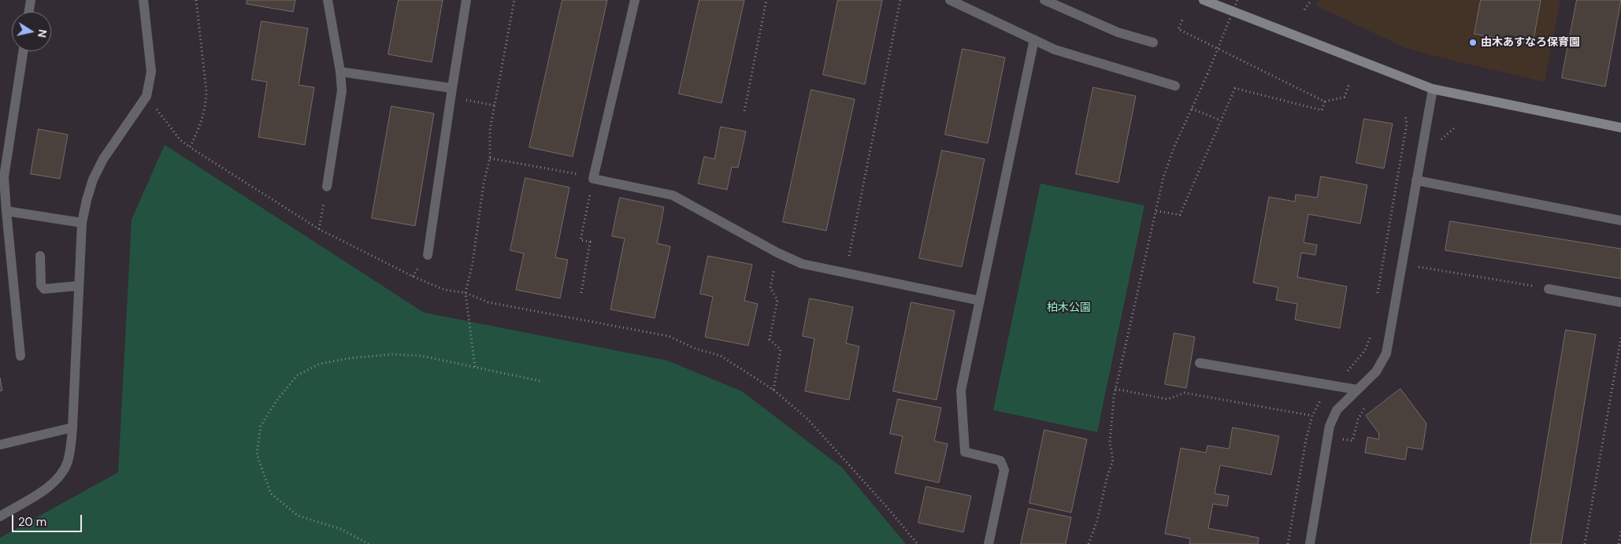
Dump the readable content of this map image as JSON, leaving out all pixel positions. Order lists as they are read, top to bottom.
{
  "parks": ["柏木公園"],
  "places": ["由木あすなろ保育園"],
  "scale_bar": "20 m",
  "north": "right"
}
